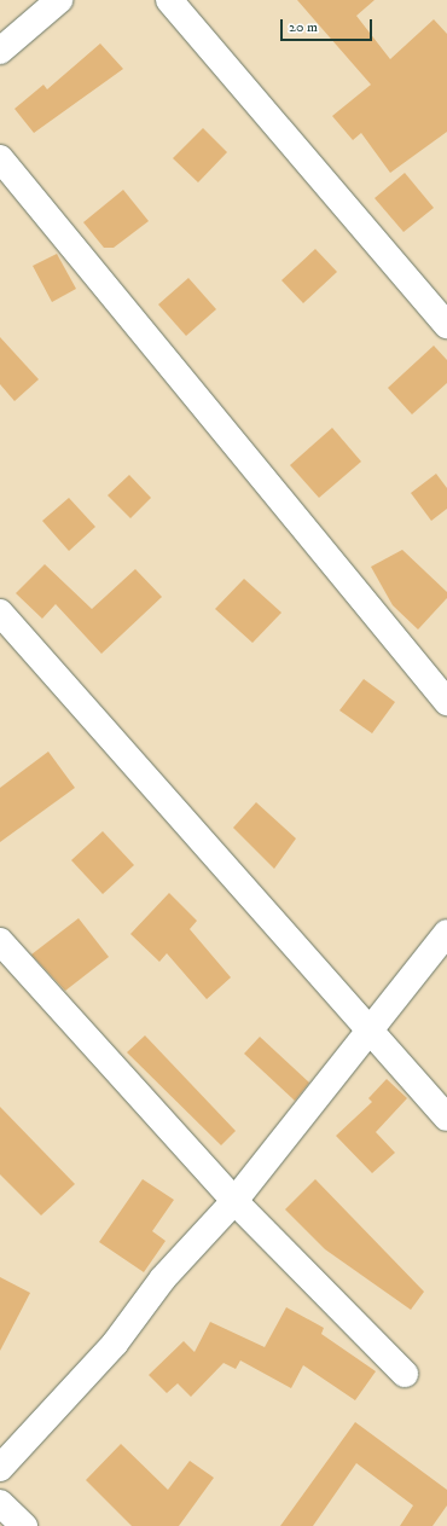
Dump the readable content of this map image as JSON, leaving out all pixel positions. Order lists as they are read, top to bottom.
{
  "scale_bar": "20 m"
}
